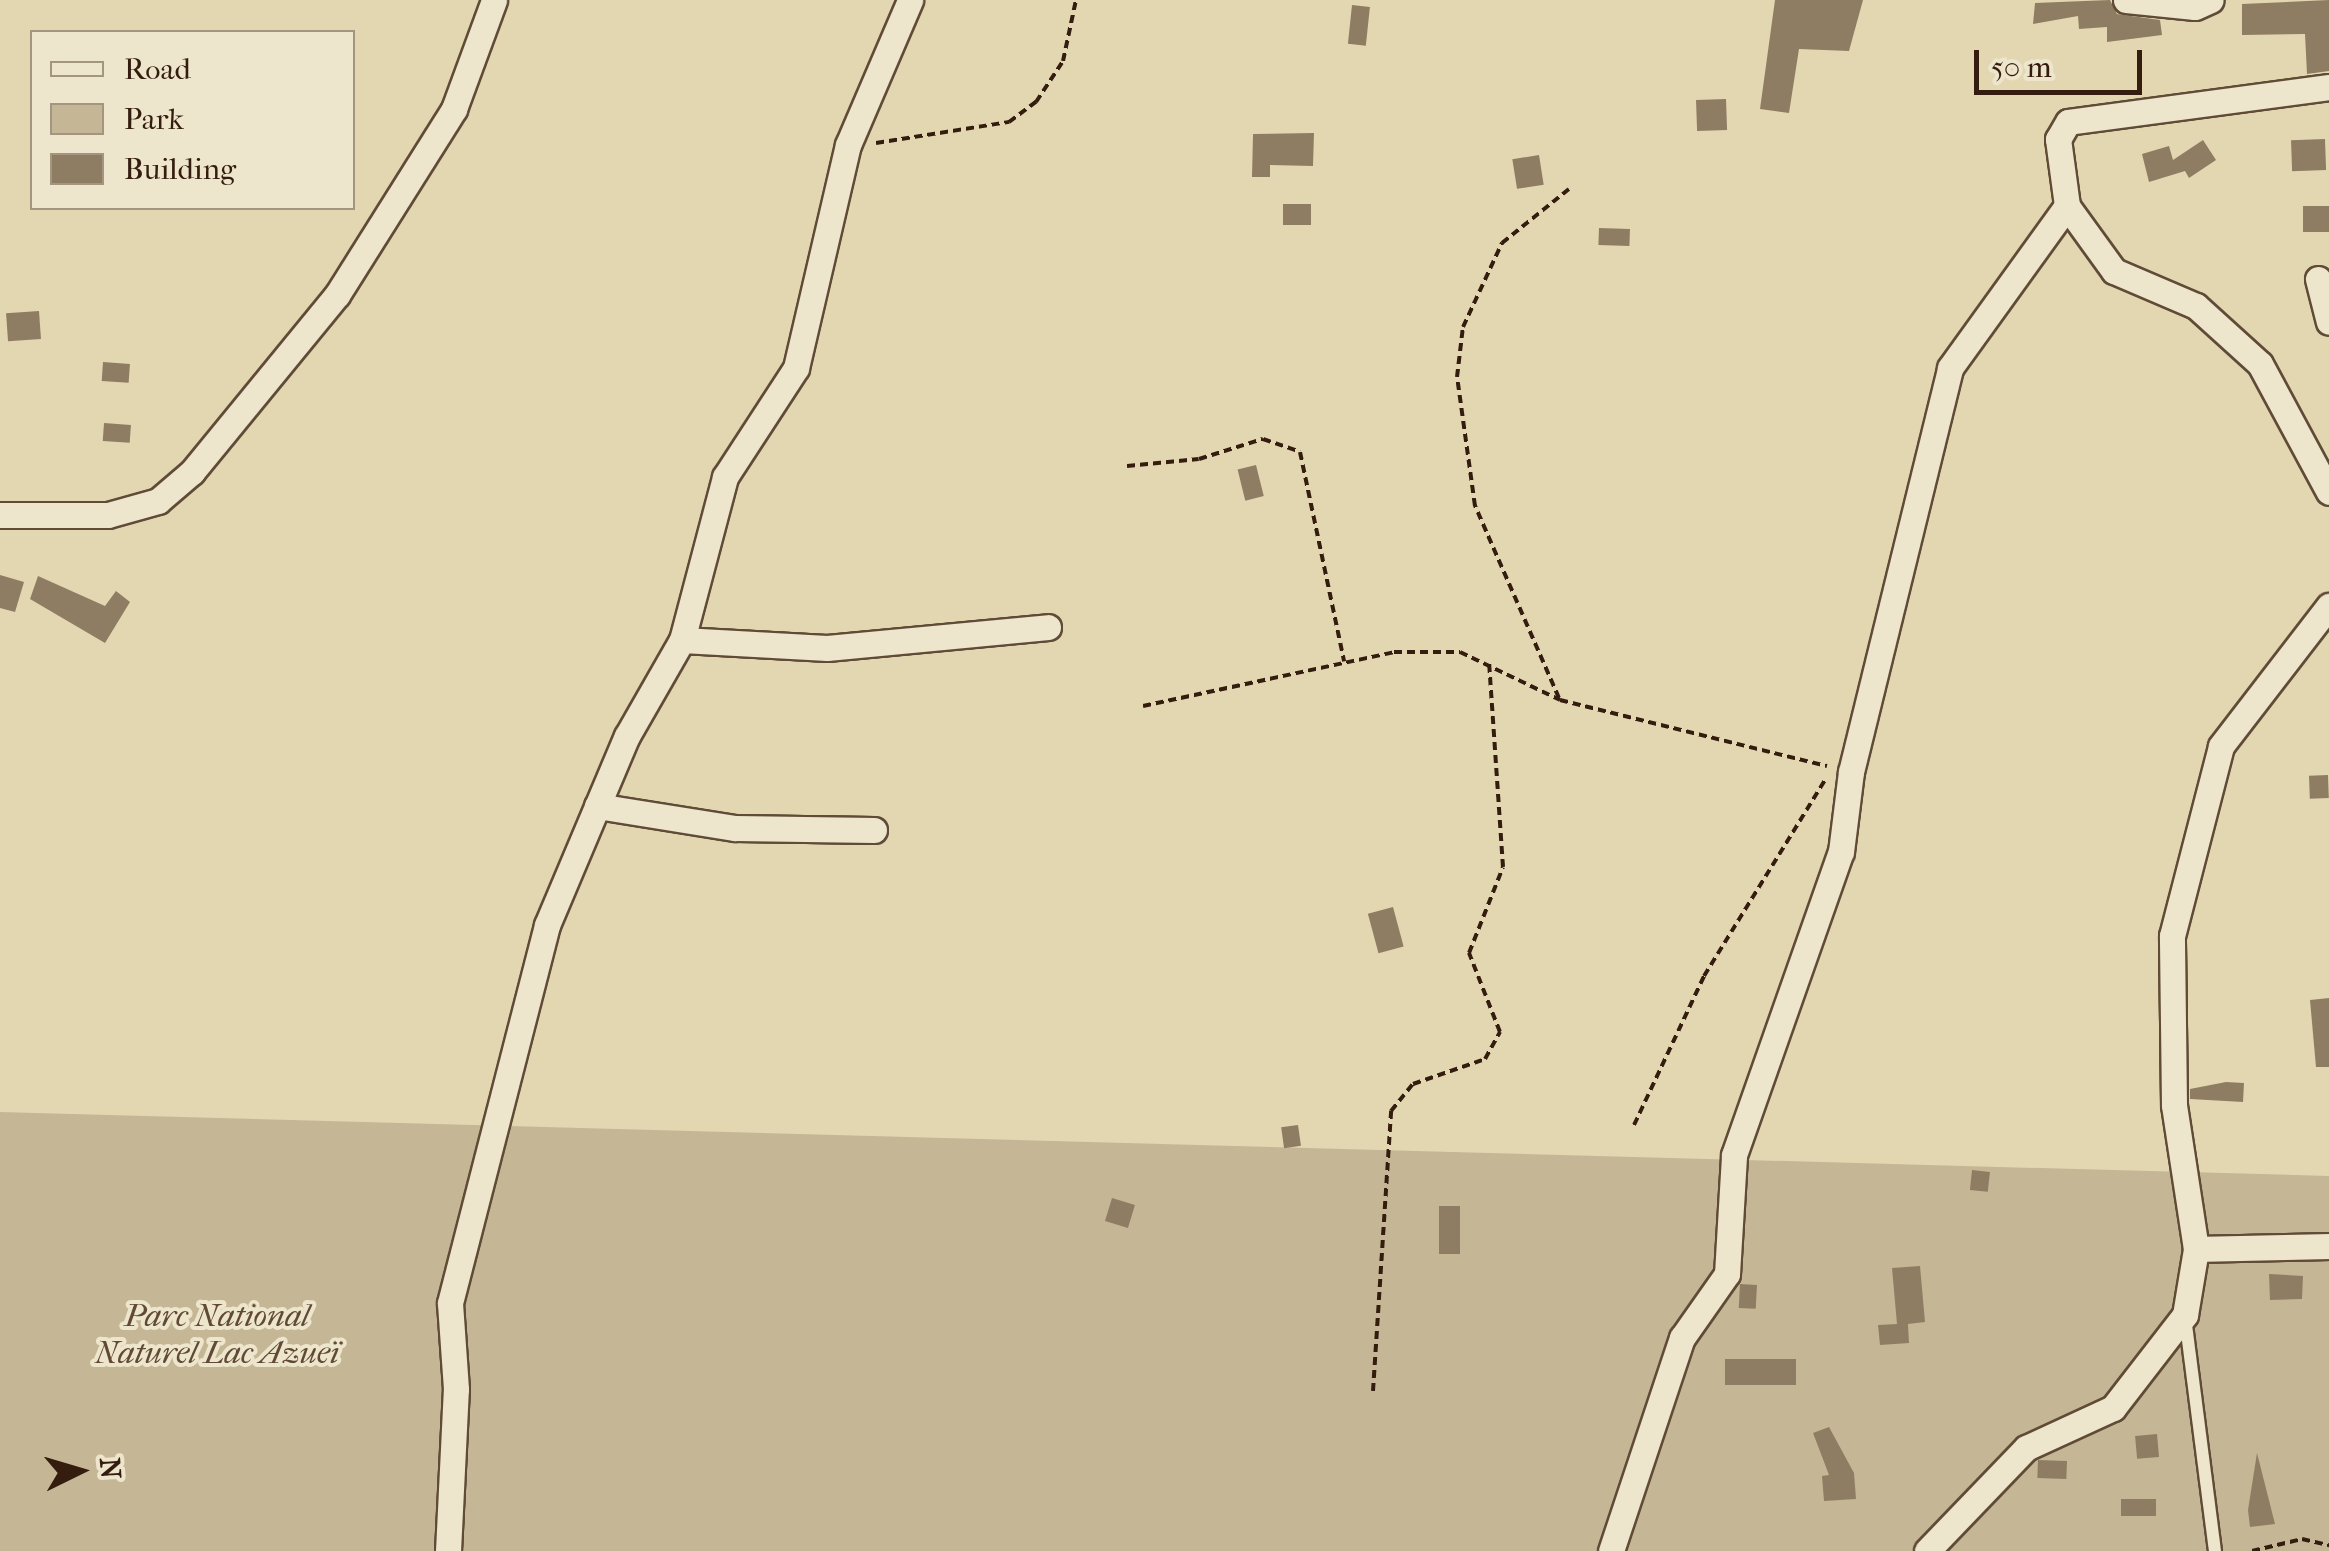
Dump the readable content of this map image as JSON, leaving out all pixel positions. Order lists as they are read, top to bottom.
{
  "parks": ["Parc National Naturel Lac Azueï"],
  "legend": ["Road", "Park", "Building"],
  "scale_bar": "50 m",
  "north": "right"
}
